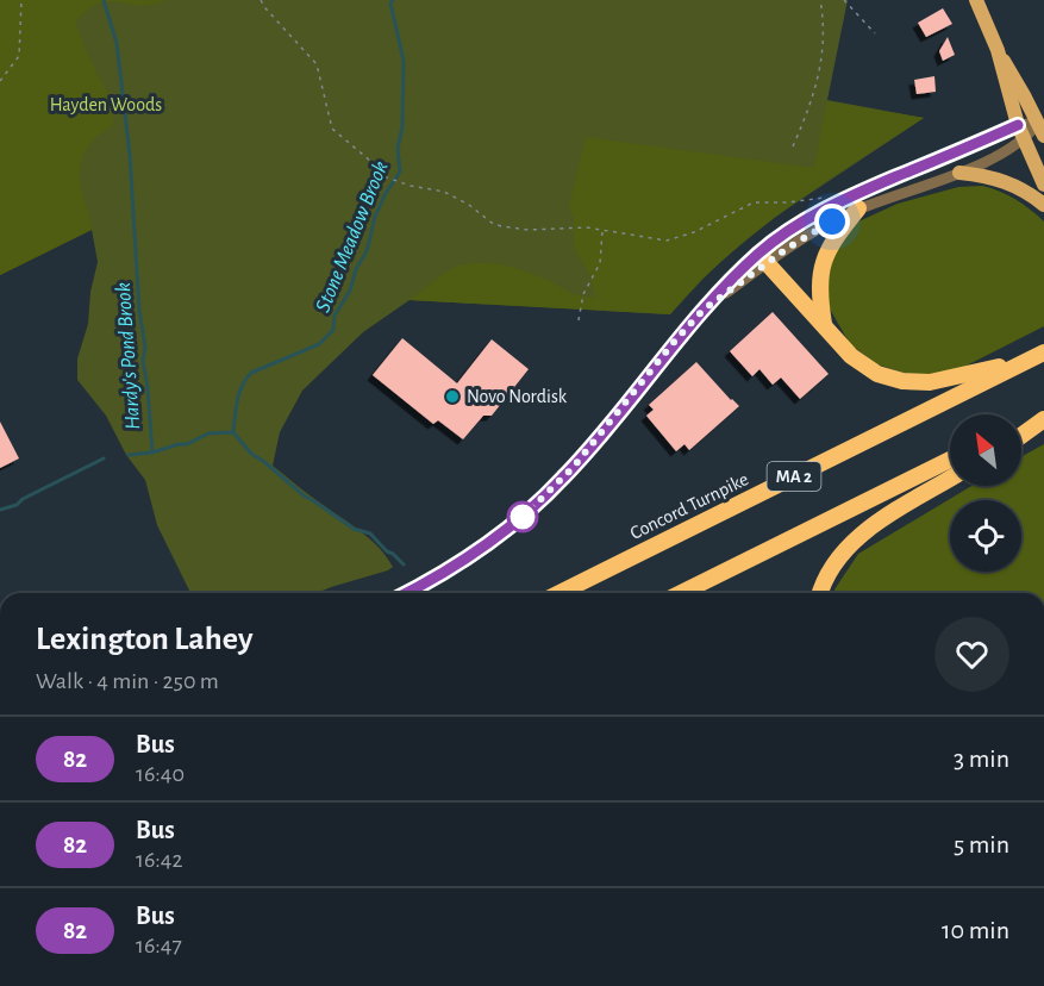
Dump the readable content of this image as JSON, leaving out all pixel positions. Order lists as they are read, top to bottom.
{
  "streets": {
    "highway": ["MA 2", "Concord Turnpike"]
  },
  "water": ["Stone Meadow Brook", "Hardy's Pond Brook"],
  "parks": ["Hayden Woods"],
  "places": ["Novo Nordisk"],
  "lines": ["bus line 82"],
  "north": "top left",
  "page": {
    "heading": ["Lexington Lahey", "Walk · 4 min · 250 m"],
    "list": [
      {
        "mark": "82",
        "name": "Bus",
        "note": "16:40",
        "value": "3 min"
      },
      {
        "mark": "82",
        "name": "Bus",
        "note": "16:42",
        "value": "5 min"
      },
      {
        "mark": "82",
        "name": "Bus",
        "note": "16:47",
        "value": "10 min"
      }
    ]
  }
}
